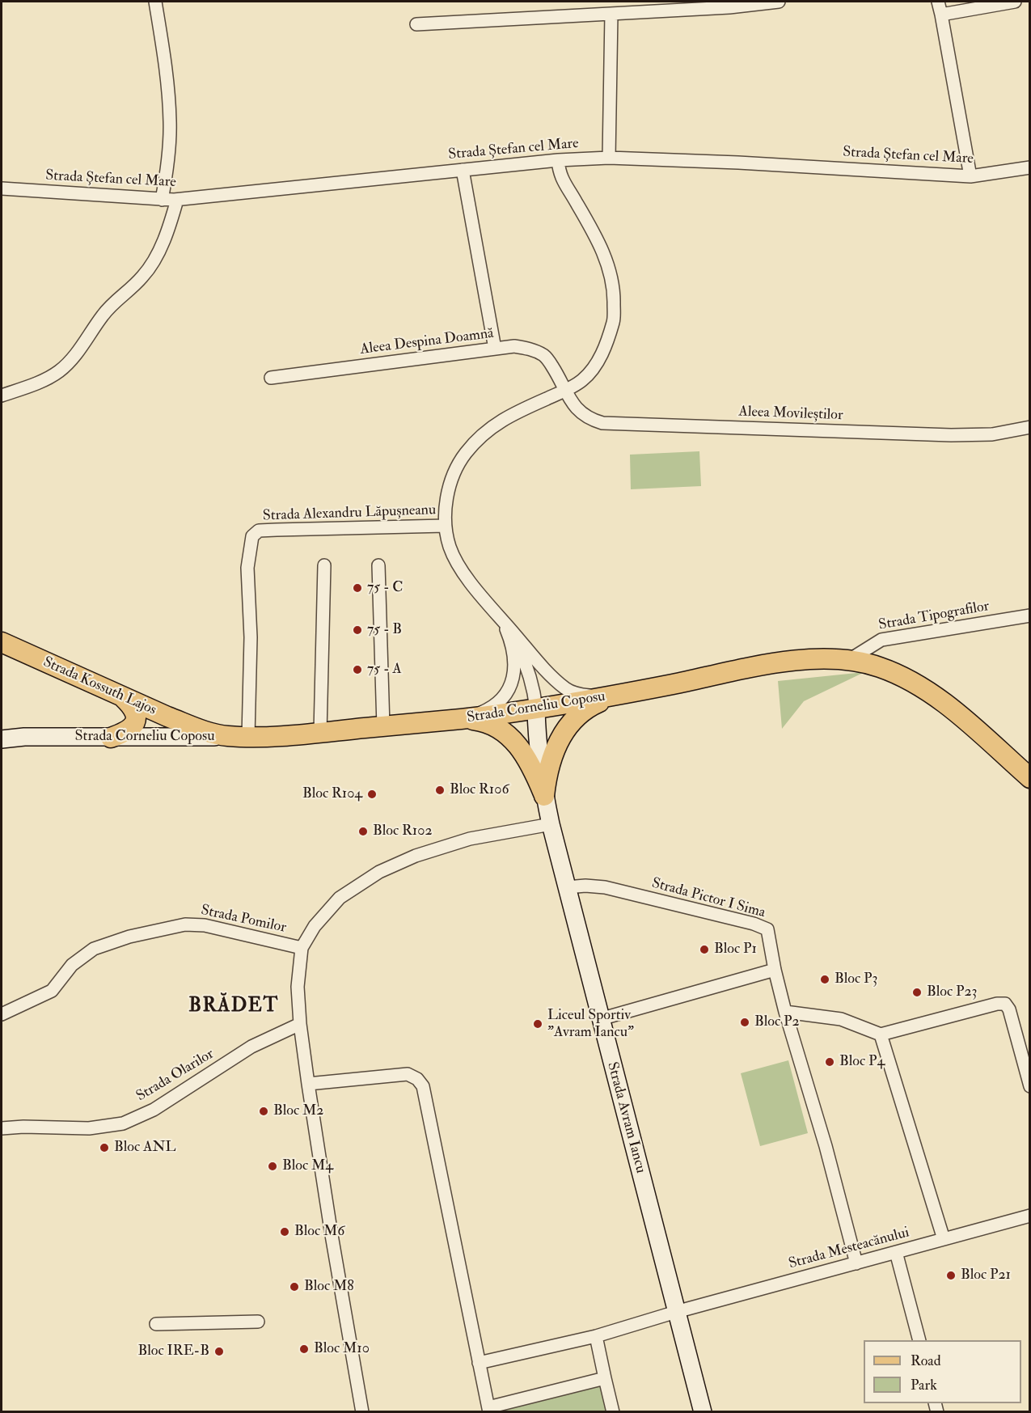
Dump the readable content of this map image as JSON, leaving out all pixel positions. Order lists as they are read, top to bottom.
{
  "streets": {
    "main road": ["Strada Kossuth Lajos", "Strada Corneliu Coposu"],
    "street": [
      "Strada Ștefan cel Mare",
      "Aleea Despina Doamnă",
      "Aleea Movileștilor",
      "Strada Alexandru Lăpușneanu",
      "Strada Tipografilor",
      "Strada Pictor I Sima",
      "Strada Pomilor",
      "Strada Olarilor",
      "Strada Avram Iancu",
      "Strada Mesteacănului"
    ]
  },
  "crossings": [
    ["Strada Ștefan cel Mare", "Strada Alexandru Lăpușneanu"],
    ["Aleea Despina Doamnă", "Aleea Movileștilor"],
    ["Aleea Despina Doamnă", "Strada Alexandru Lăpușneanu"],
    ["Aleea Movileștilor", "Strada Alexandru Lăpușneanu"],
    ["Strada Alexandru Lăpușneanu", "Strada Corneliu Coposu"],
    ["Strada Alexandru Lăpușneanu", "Strada Avram Iancu"],
    ["Strada Tipografilor", "Strada Corneliu Coposu"],
    ["Strada Kossuth Lajos", "Strada Corneliu Coposu"],
    ["Strada Corneliu Coposu", "Strada Avram Iancu"],
    ["Strada Pictor I Sima", "Strada Avram Iancu"],
    ["Strada Pictor I Sima", "Strada Mesteacănului"],
    ["Strada Avram Iancu", "Strada Mesteacănului"]
  ],
  "districts": ["BRĂDET"],
  "places": [
    "75 - C",
    "75 - B",
    "75 - A",
    "Bloc R106",
    "Bloc R104",
    "Bloc R102",
    "Bloc P1",
    "Bloc P3",
    "Bloc P23",
    "Bloc P2",
    "Liceul Sportiv \"Avram Iancu\"",
    "Bloc P4",
    "Bloc M2",
    "Bloc ANL",
    "Bloc M4",
    "Bloc M6",
    "Bloc P21",
    "Bloc M8",
    "Bloc M10",
    "Bloc IRE-B"
  ],
  "legend": ["Road", "Park"]
}
